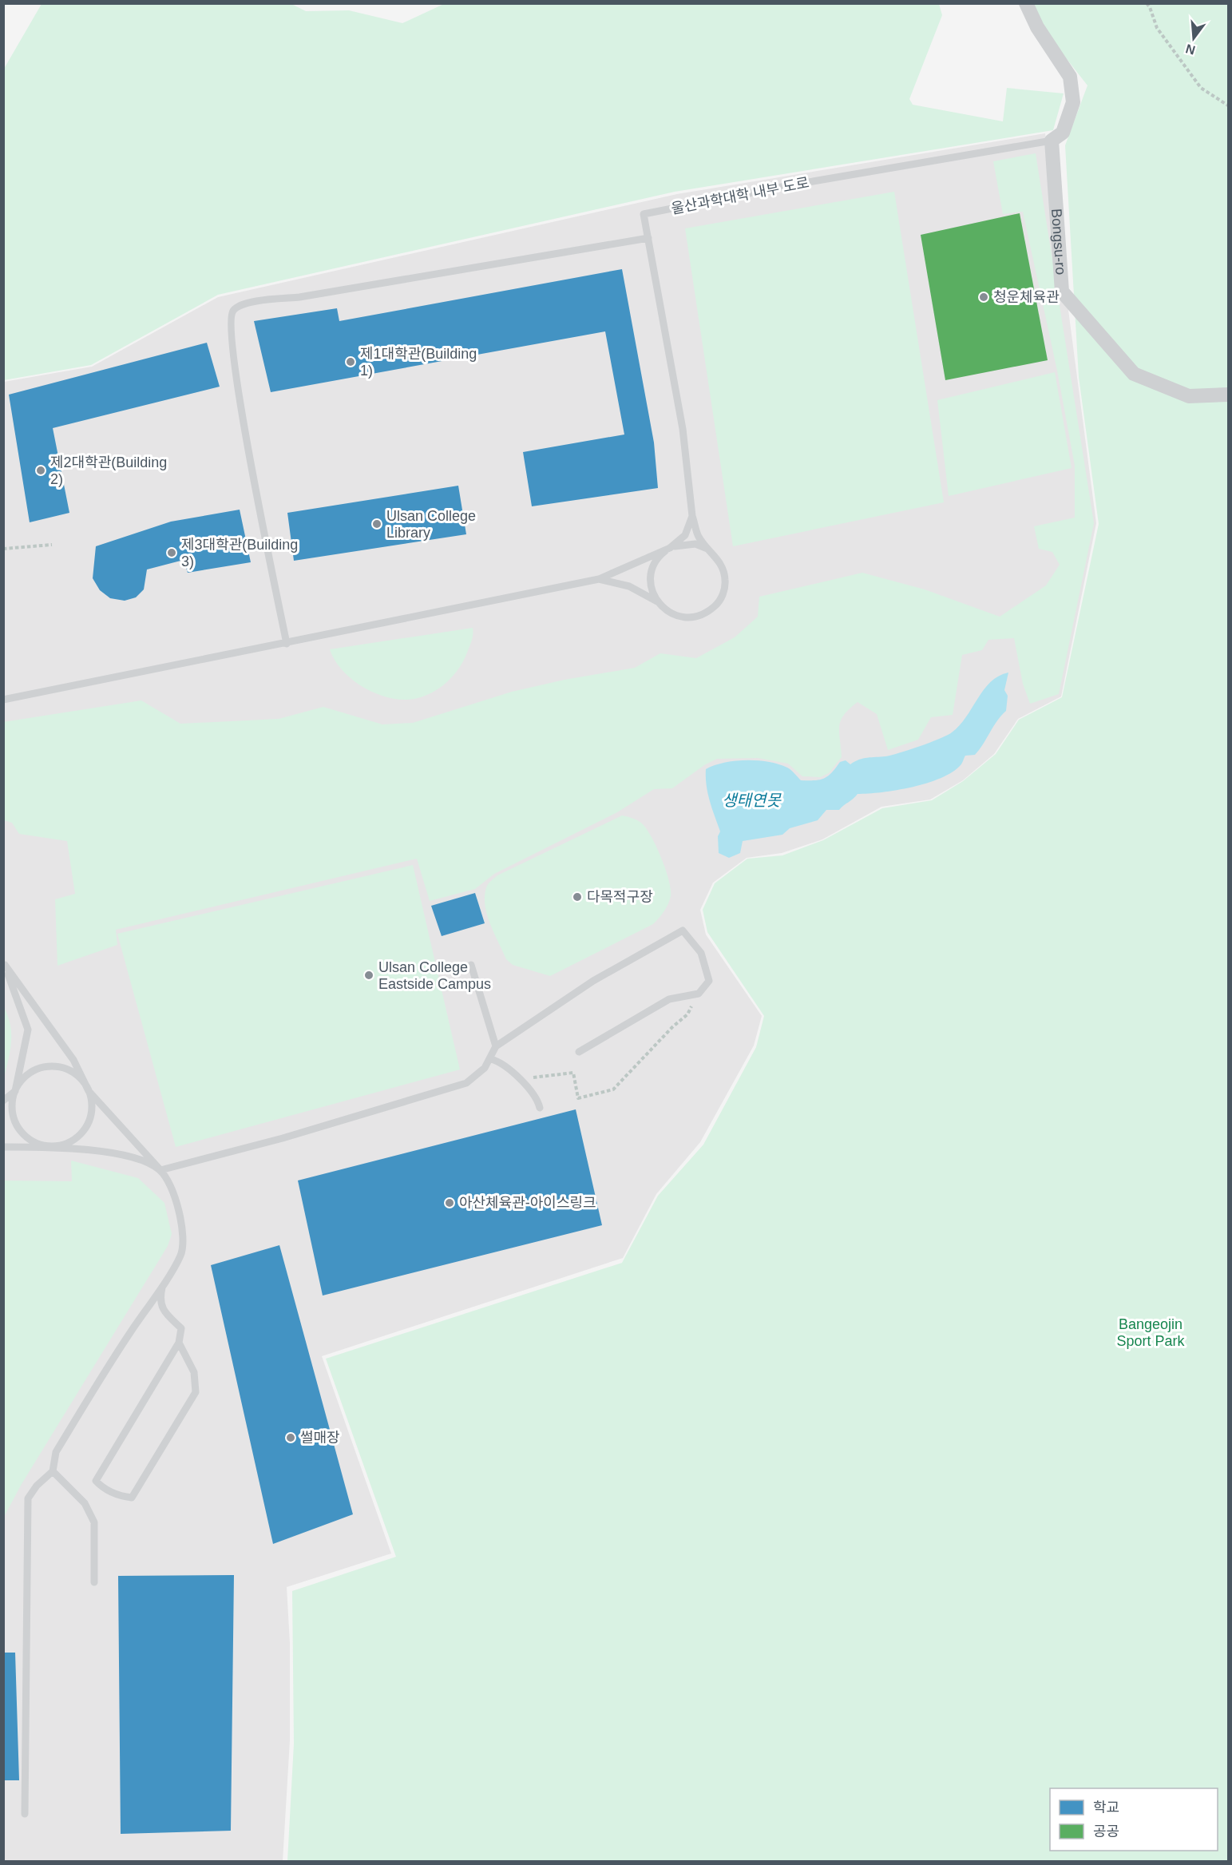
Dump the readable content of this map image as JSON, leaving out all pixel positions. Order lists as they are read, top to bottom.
{
  "streets": {
    "street": ["Bongsu-ro"],
    "lane": ["울산과학대학 내부 도로"]
  },
  "crossings": [
    ["울산과학대학 내부 도로", "Bongsu-ro"]
  ],
  "water": ["생태연못"],
  "parks": ["Bangeojin Sport Park"],
  "places": [
    "청운체육관",
    "제1대학관(Building 1)",
    "제2대학관(Building 2)",
    "Ulsan College Library",
    "제3대학관(Building 3)",
    "다목적구장",
    "Ulsan College Eastside Campus",
    "아산체육관-아이스링크",
    "썰매장"
  ],
  "legend": ["학교", "공공"],
  "north": "bottom"
}
